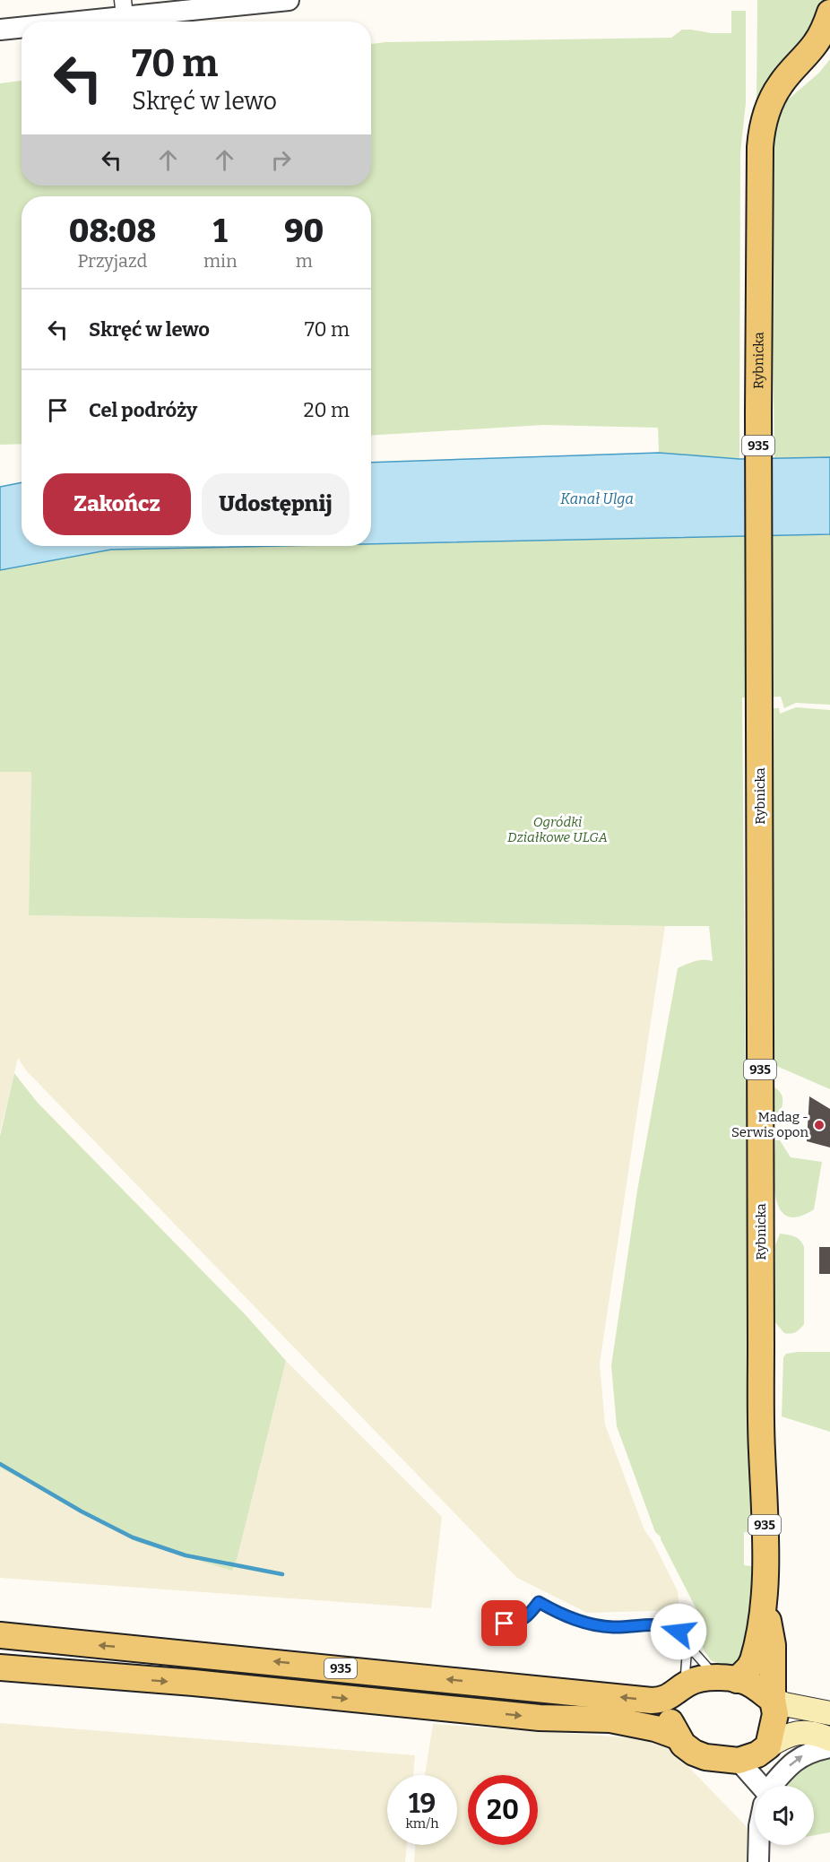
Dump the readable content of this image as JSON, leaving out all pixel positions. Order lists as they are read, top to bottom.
{
  "streets": {
    "main road": ["Rybnicka", "935"]
  },
  "crossings": [
    ["Rybnicka", "935"]
  ],
  "water": ["Kanał Ulga"],
  "parks": ["Ogródki Działkowe ULGA"],
  "places": ["Madag - Serwis opon"],
  "page": {
    "turn": ["70 m", "Skręć w lewo"],
    "eta": [
      "08:08",
      "Przyjazd",
      "1",
      "min",
      "90",
      "m"
    ],
    "list": [
      {
        "name": "Skręć w lewo",
        "value": "70 m"
      },
      {
        "name": "Cel podróży",
        "value": "20 m"
      }
    ],
    "buttons": ["Zakończ", "Udostępnij"],
    "speed": "19 km/h",
    "limit": "20"
  }
}
